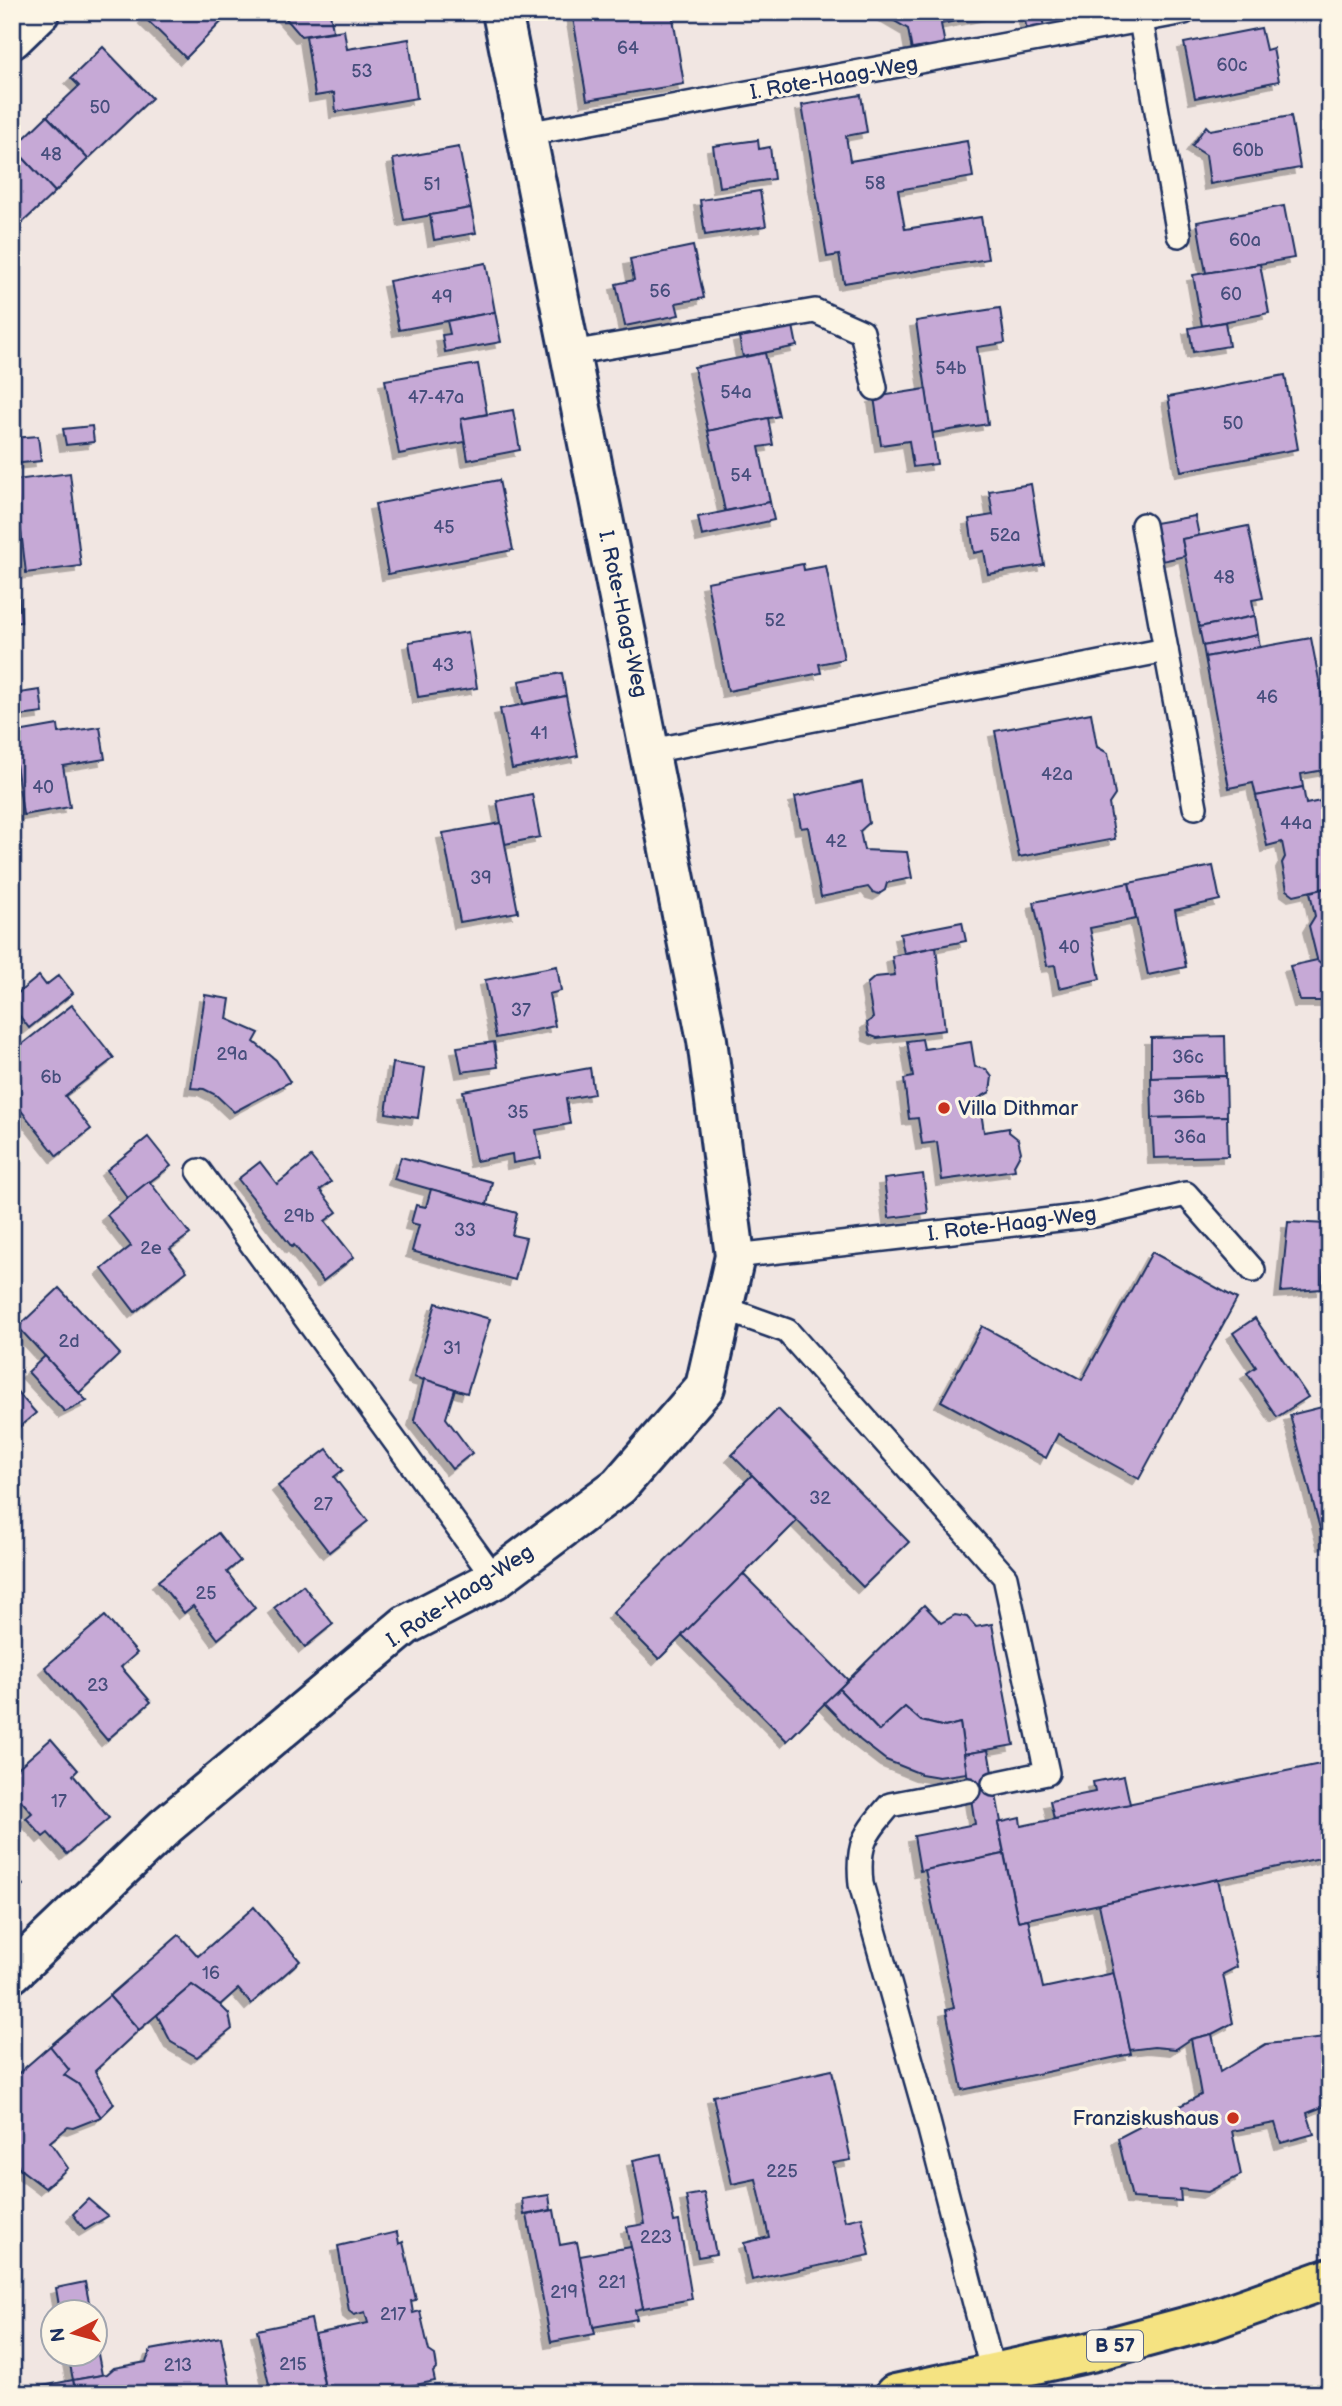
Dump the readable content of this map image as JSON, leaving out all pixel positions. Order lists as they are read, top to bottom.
{
  "streets": {
    "main road": ["B 57"],
    "street": ["I. Rote-Haag-Weg"]
  },
  "places": ["Villa Dithmar", "Franziskushaus"],
  "house_numbers": [
    "64",
    "60c",
    "53",
    "50",
    "60b",
    "48",
    "58",
    "51",
    "60a",
    "56",
    "60",
    "49",
    "54b",
    "54a",
    "47-47a",
    "50",
    "54",
    "45",
    "52a",
    "48",
    "52",
    "43",
    "46",
    "41",
    "42a",
    "40",
    "44a",
    "42",
    "39",
    "40",
    "37",
    "29a",
    "36c",
    "6b",
    "36b",
    "35",
    "36a",
    "29b",
    "33",
    "2e",
    "2d",
    "31",
    "32",
    "27",
    "25",
    "23",
    "17",
    "16",
    "225",
    "223",
    "221",
    "219",
    "217",
    "215",
    "213"
  ],
  "north": "left"
}
